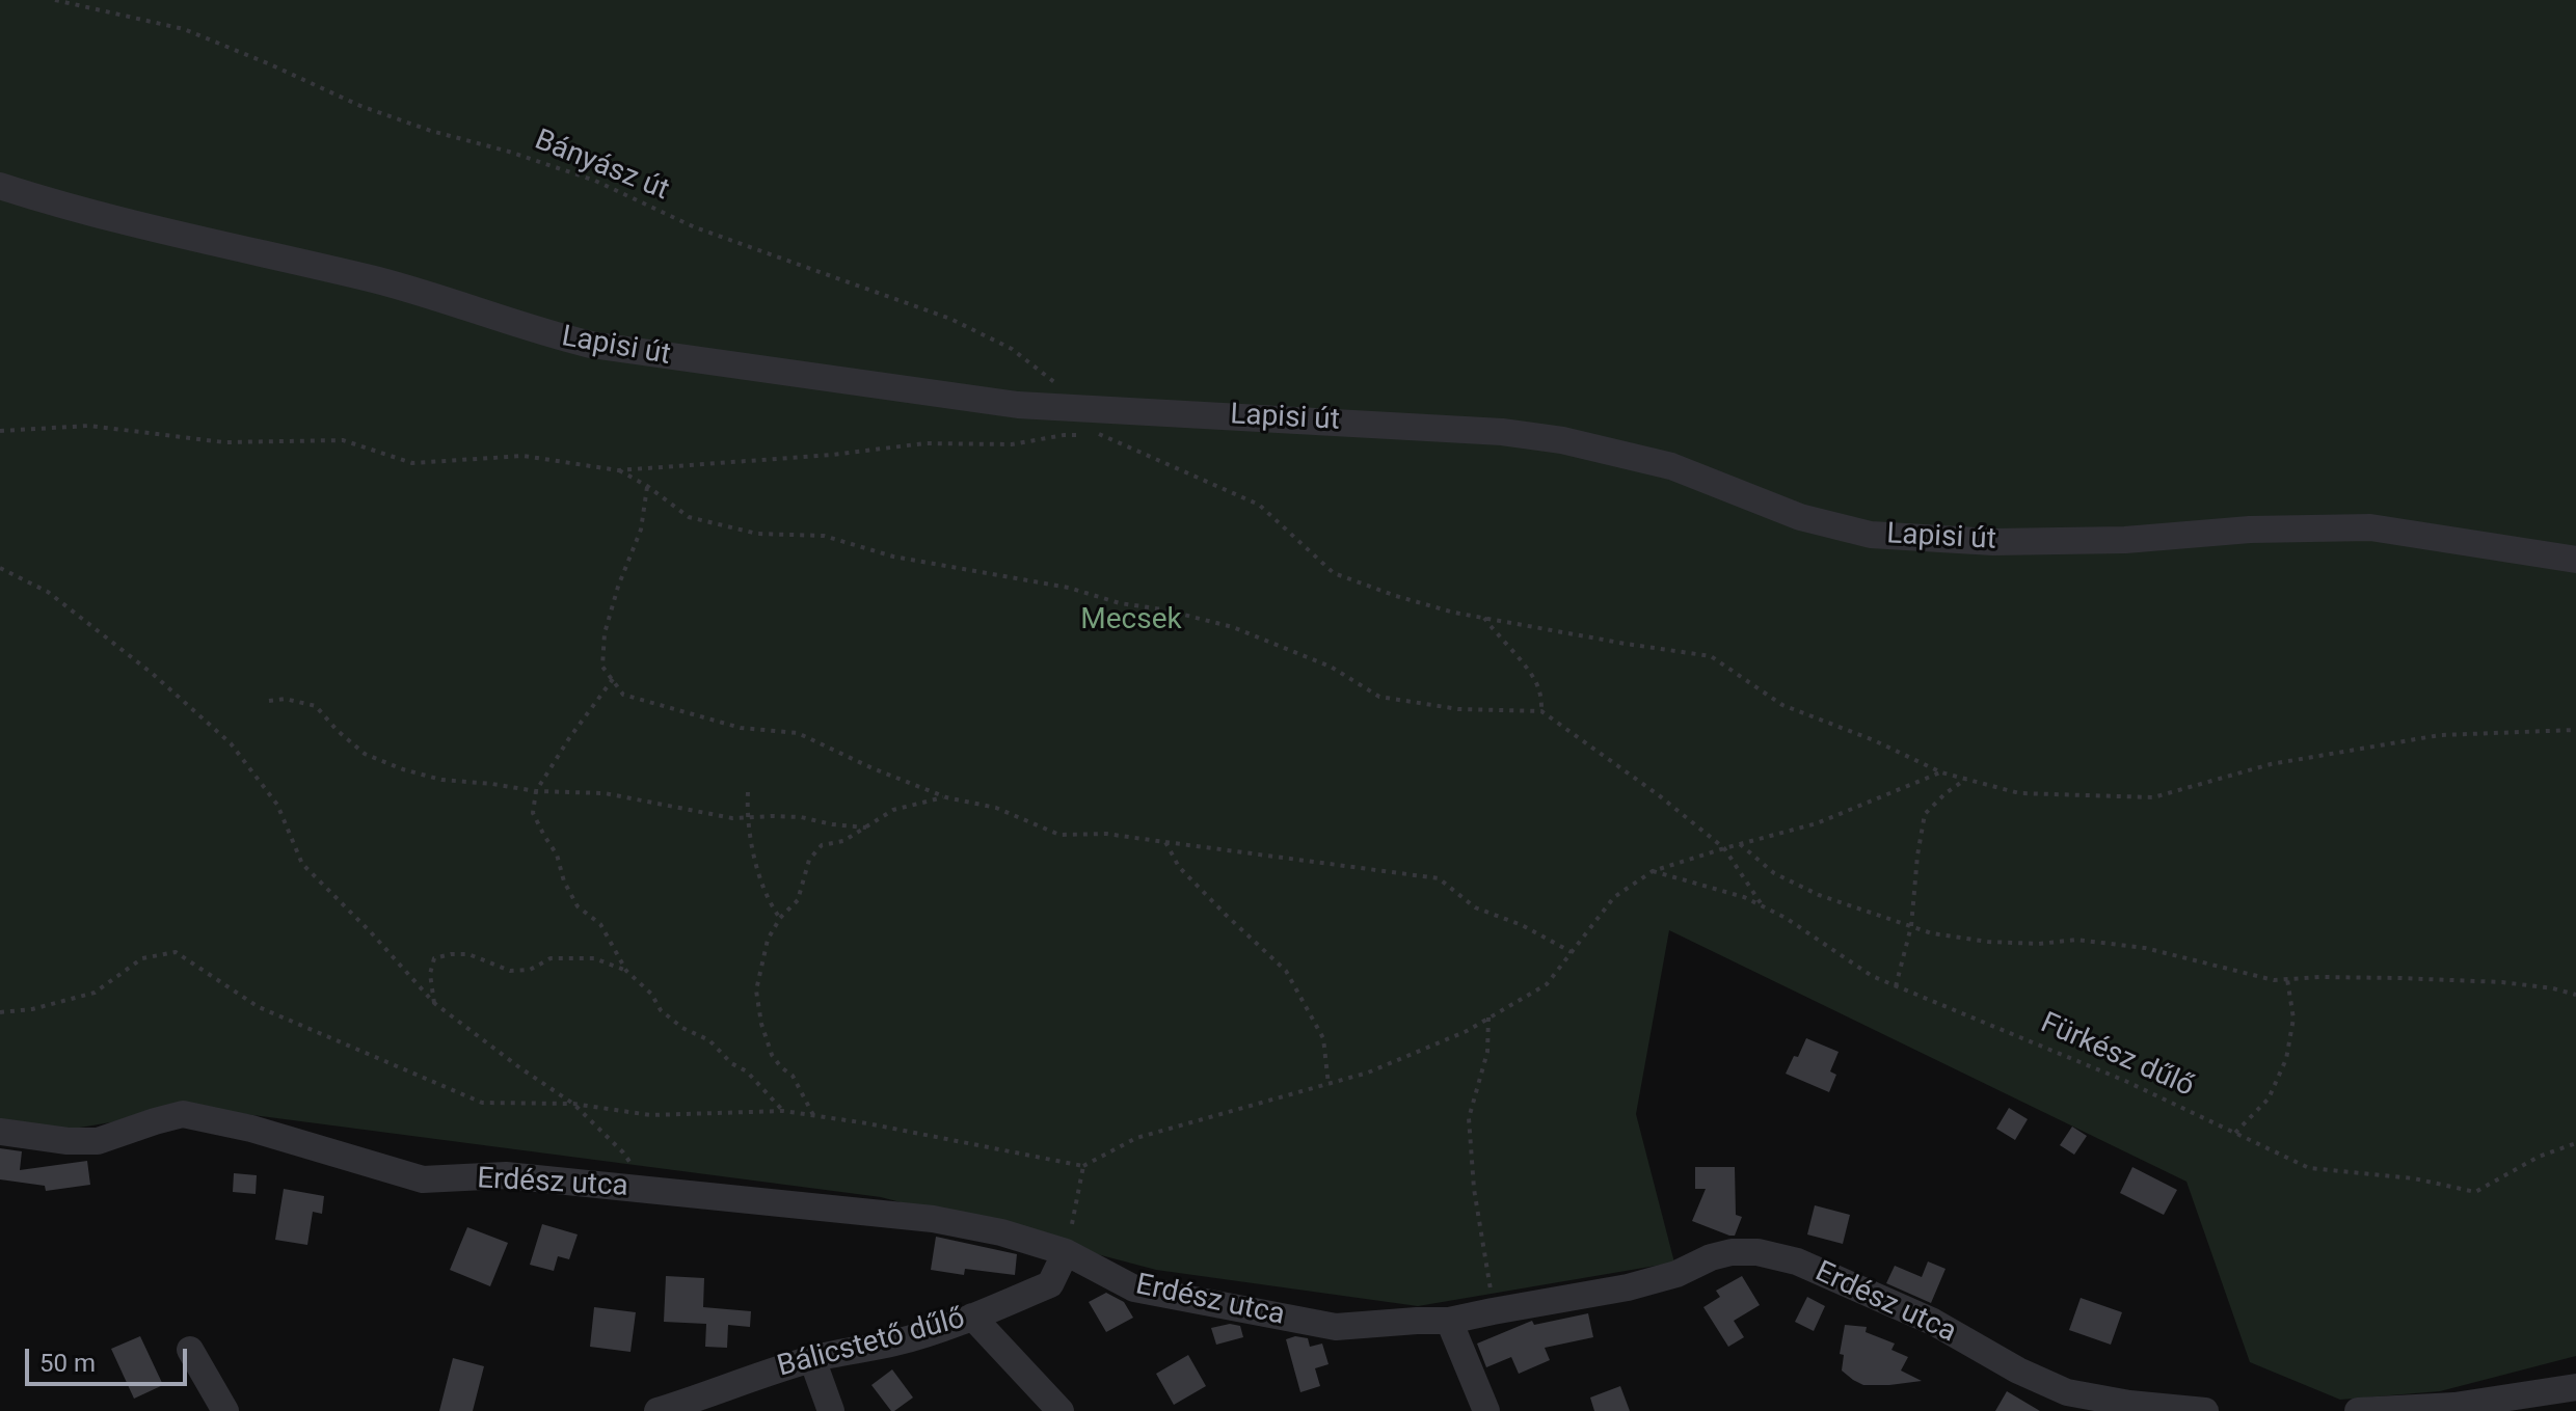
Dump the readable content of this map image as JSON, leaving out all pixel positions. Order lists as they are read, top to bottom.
{
  "streets": {
    "street": ["Lapisi út", "Erdész utca", "Bálicstető dűlő"],
    "path": ["Bányász út", "Fürkész dűlő"]
  },
  "crossings": [
    ["Bányász út", "Lapisi út"],
    ["Erdész utca", "Bálicstető dűlő"]
  ],
  "parks": ["Mecsek"],
  "scale_bar": "50 m"
}
